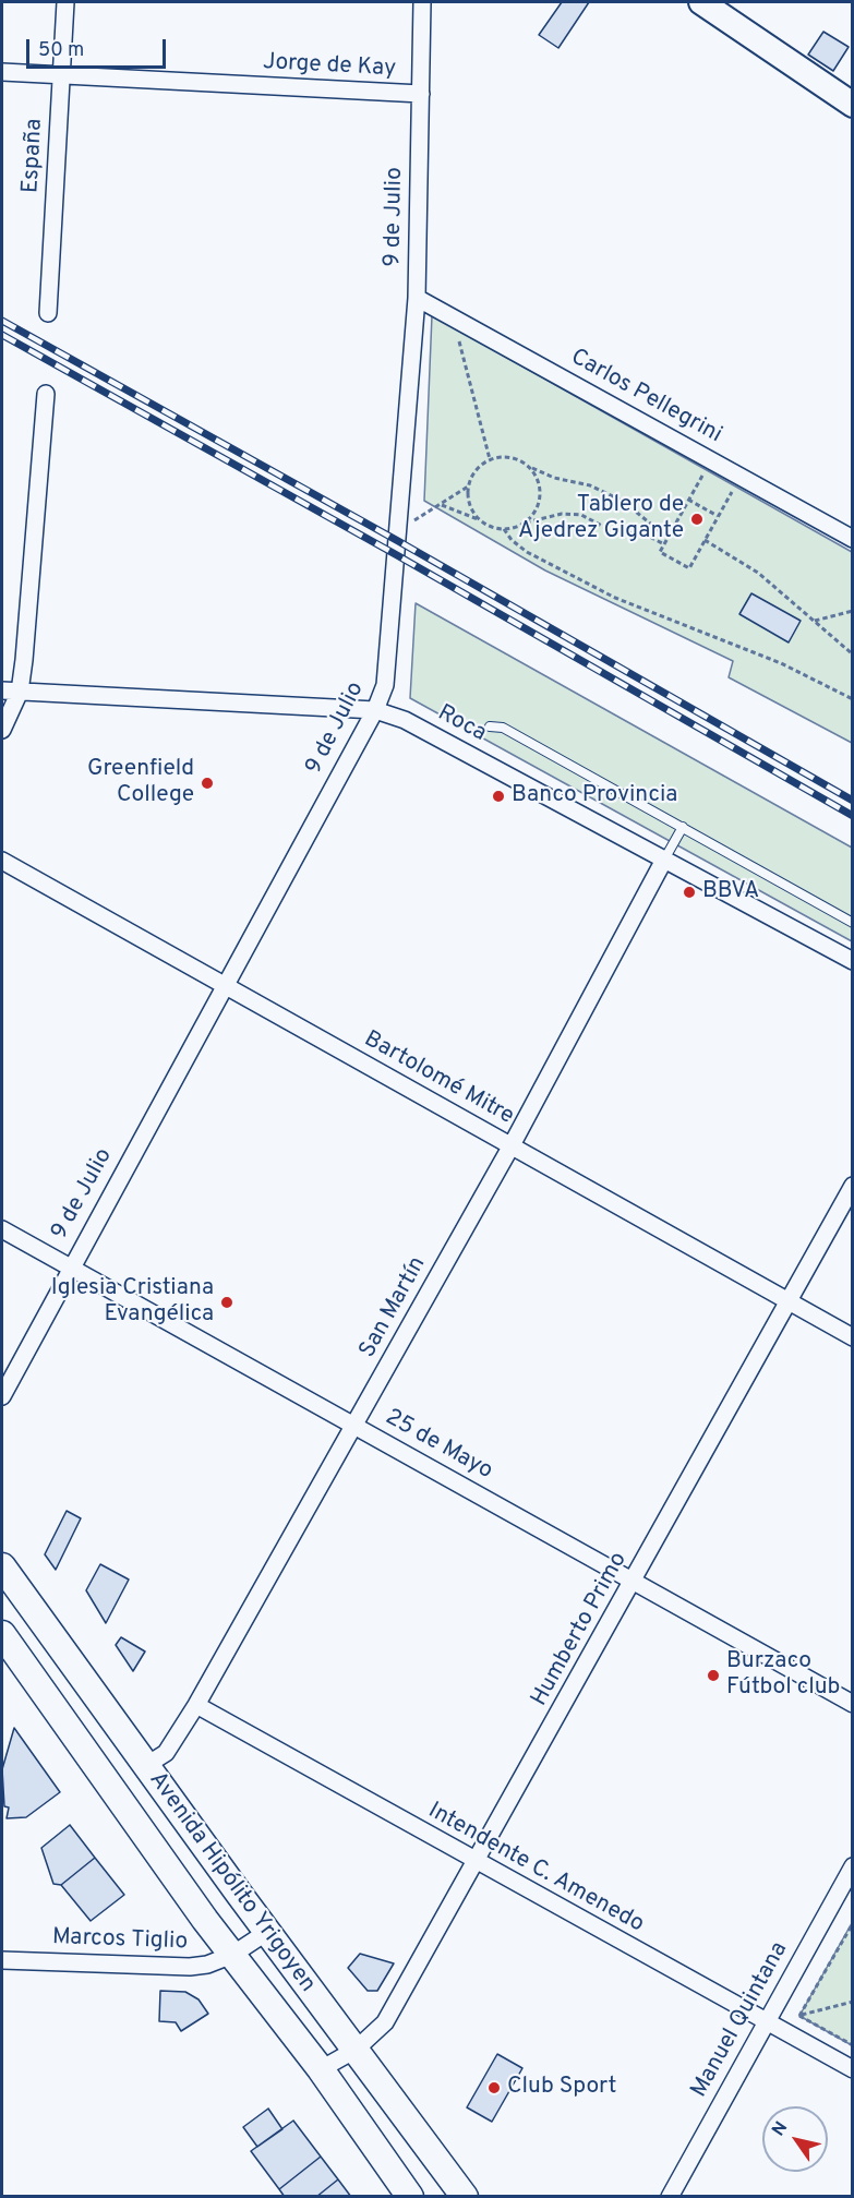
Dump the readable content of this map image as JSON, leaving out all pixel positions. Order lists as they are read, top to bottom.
{
  "streets": {
    "main road": ["Avenida Hipólito Yrigoyen"],
    "street": [
      "Jorge de Kay",
      "España",
      "9 de Julio",
      "Carlos Pellegrini",
      "Roca",
      "Bartolomé Mitre",
      "San Martín",
      "25 de Mayo",
      "Humberto Primo",
      "Intendente C. Amenedo",
      "Marcos Tiglio",
      "Manuel Quintana"
    ]
  },
  "crossings": [
    ["Jorge de Kay", "España"],
    ["Jorge de Kay", "9 de Julio"],
    ["9 de Julio", "Carlos Pellegrini"],
    ["9 de Julio", "Roca"],
    ["9 de Julio", "Bartolomé Mitre"],
    ["9 de Julio", "25 de Mayo"],
    ["Roca", "San Martín"],
    ["Bartolomé Mitre", "San Martín"],
    ["Bartolomé Mitre", "Humberto Primo"],
    ["San Martín", "25 de Mayo"],
    ["San Martín", "Intendente C. Amenedo"],
    ["San Martín", "Avenida Hipólito Yrigoyen"],
    ["25 de Mayo", "Humberto Primo"],
    ["Humberto Primo", "Intendente C. Amenedo"],
    ["Humberto Primo", "Avenida Hipólito Yrigoyen"],
    ["Intendente C. Amenedo", "Manuel Quintana"],
    ["Avenida Hipólito Yrigoyen", "Marcos Tiglio"]
  ],
  "places": [
    "Tablero de Ajedrez Gigante",
    "Greenfield College",
    "Banco Provincia",
    "BBVA",
    "Iglesia Cristiana Evangélica",
    "Burzaco Fútbol club",
    "Club Sport"
  ],
  "scale_bar": "50 m",
  "north": "top left"
}
